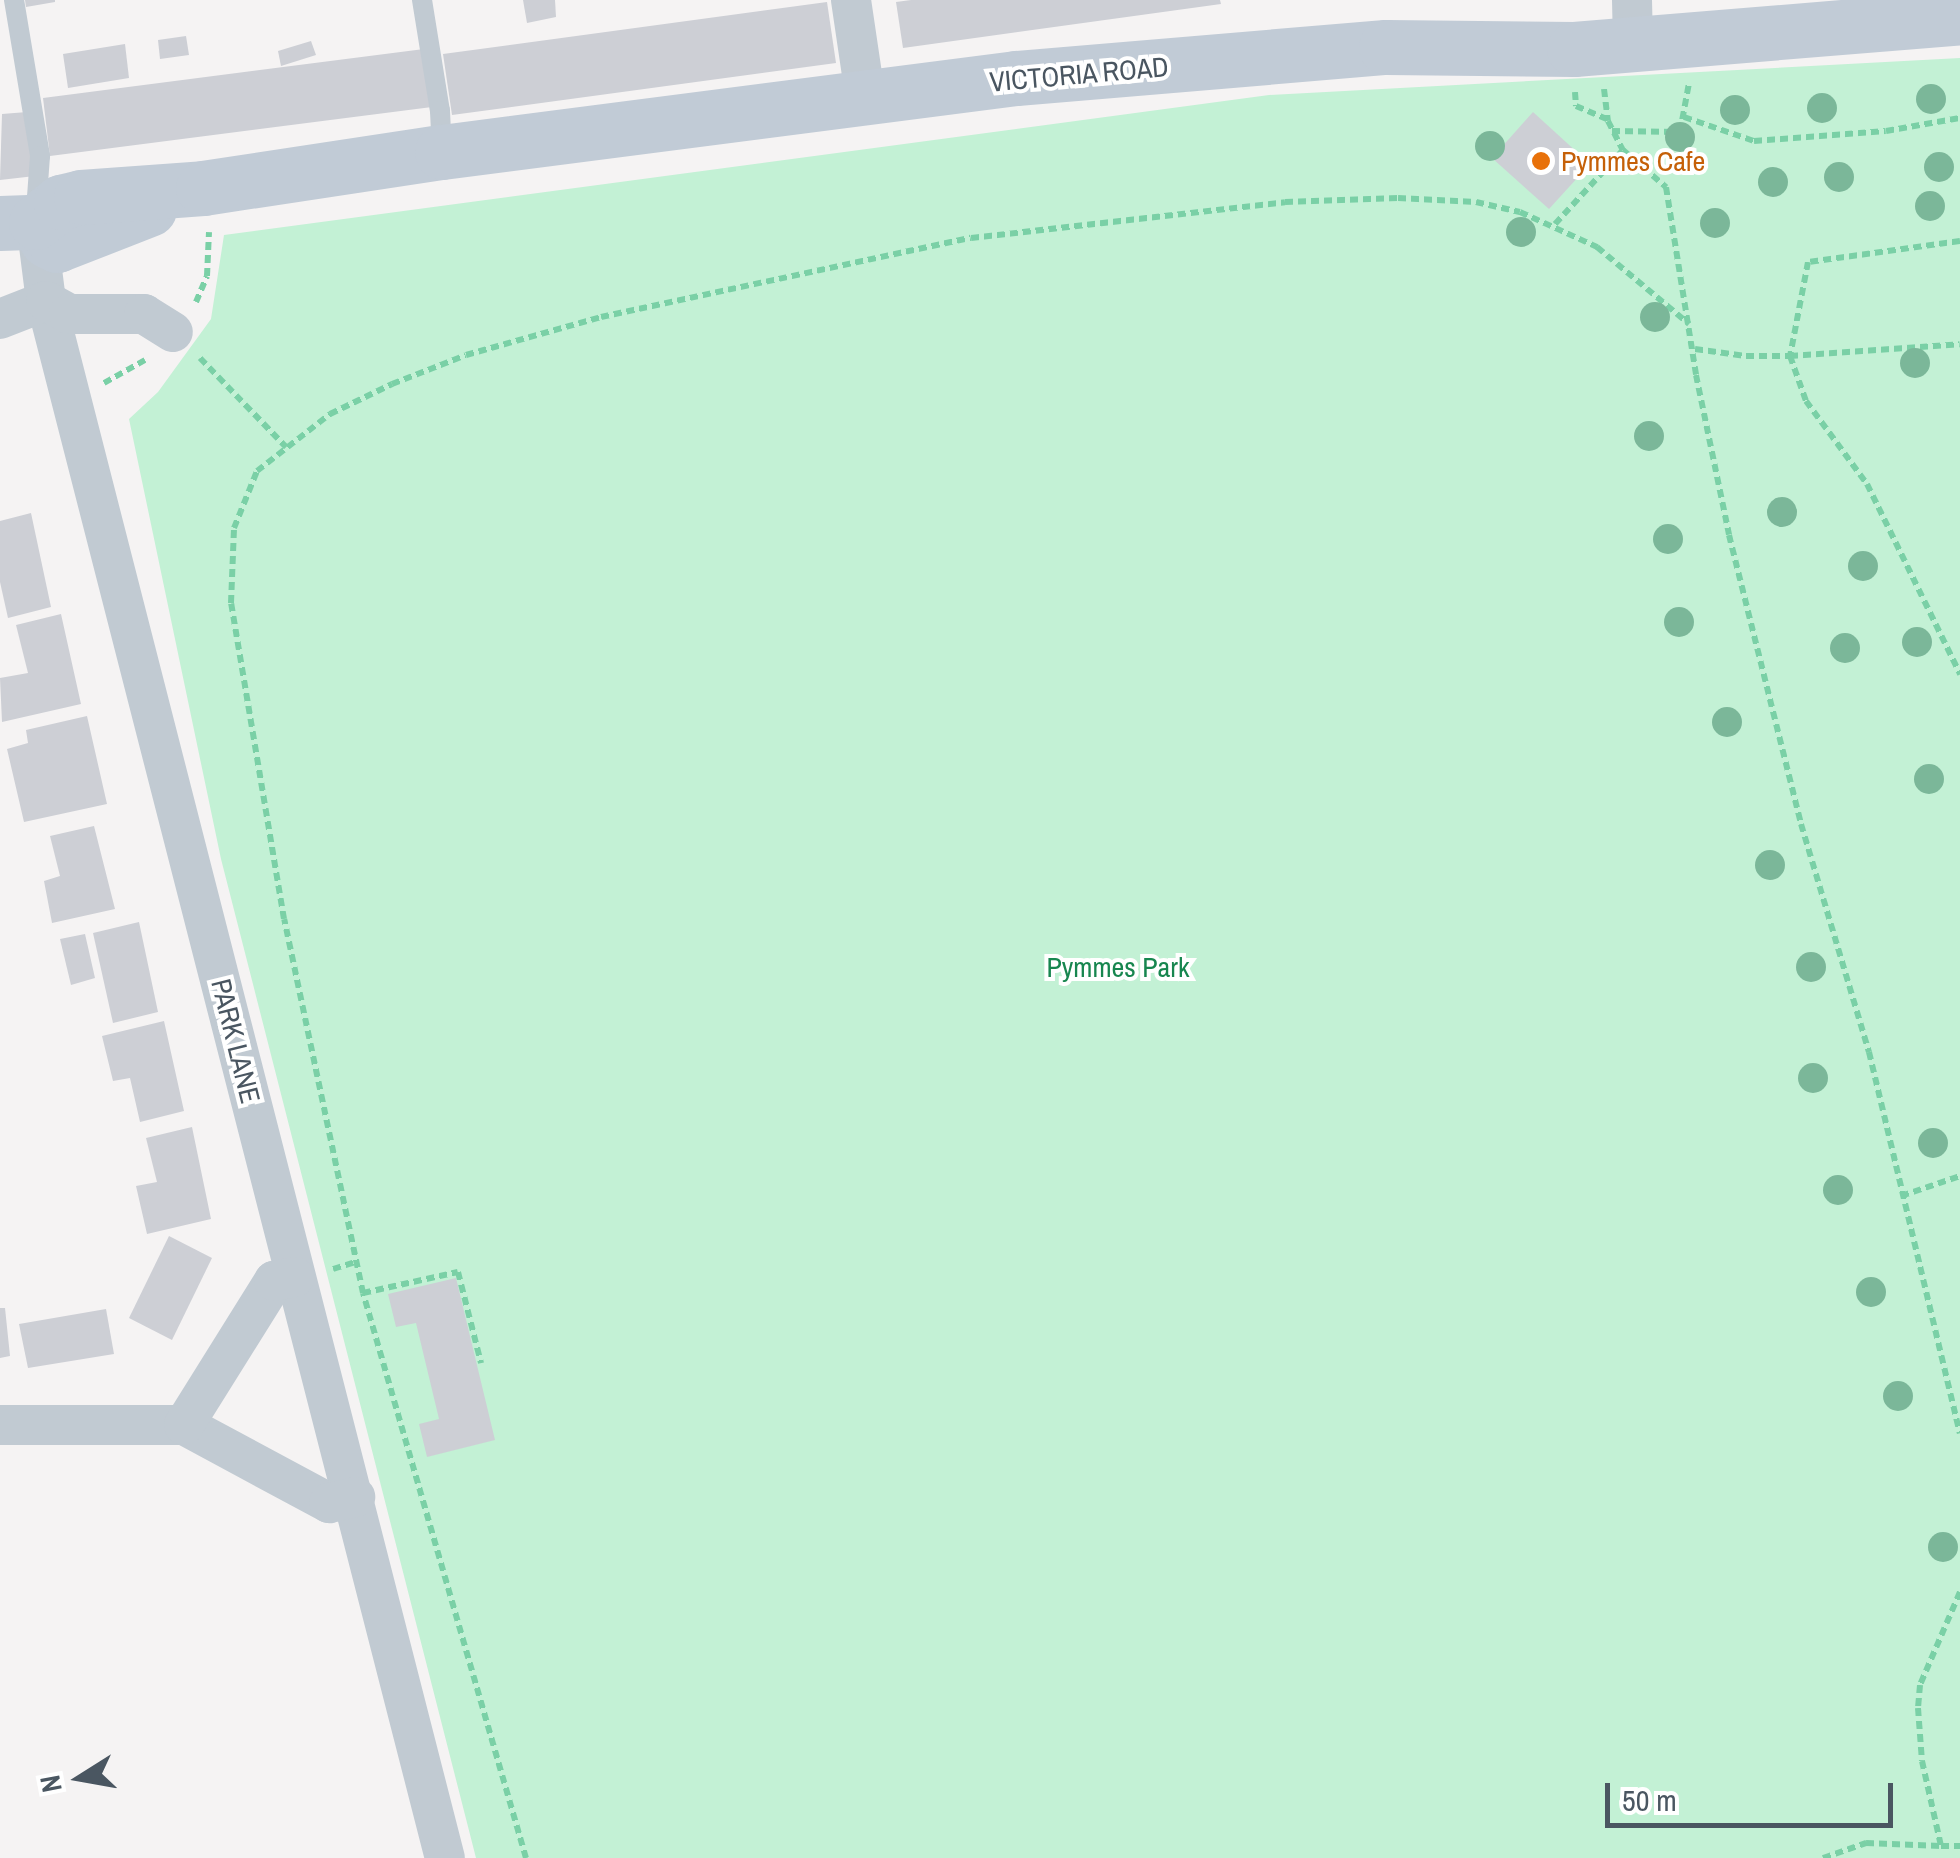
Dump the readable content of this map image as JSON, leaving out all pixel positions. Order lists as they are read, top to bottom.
{
  "streets": {
    "street": ["VICTORIA ROAD", "PARK LANE"]
  },
  "crossings": [
    ["VICTORIA ROAD", "PARK LANE"]
  ],
  "parks": ["Pymmes Park"],
  "places": ["Pymmes Cafe"],
  "scale_bar": "50 m",
  "north": "left"
}
